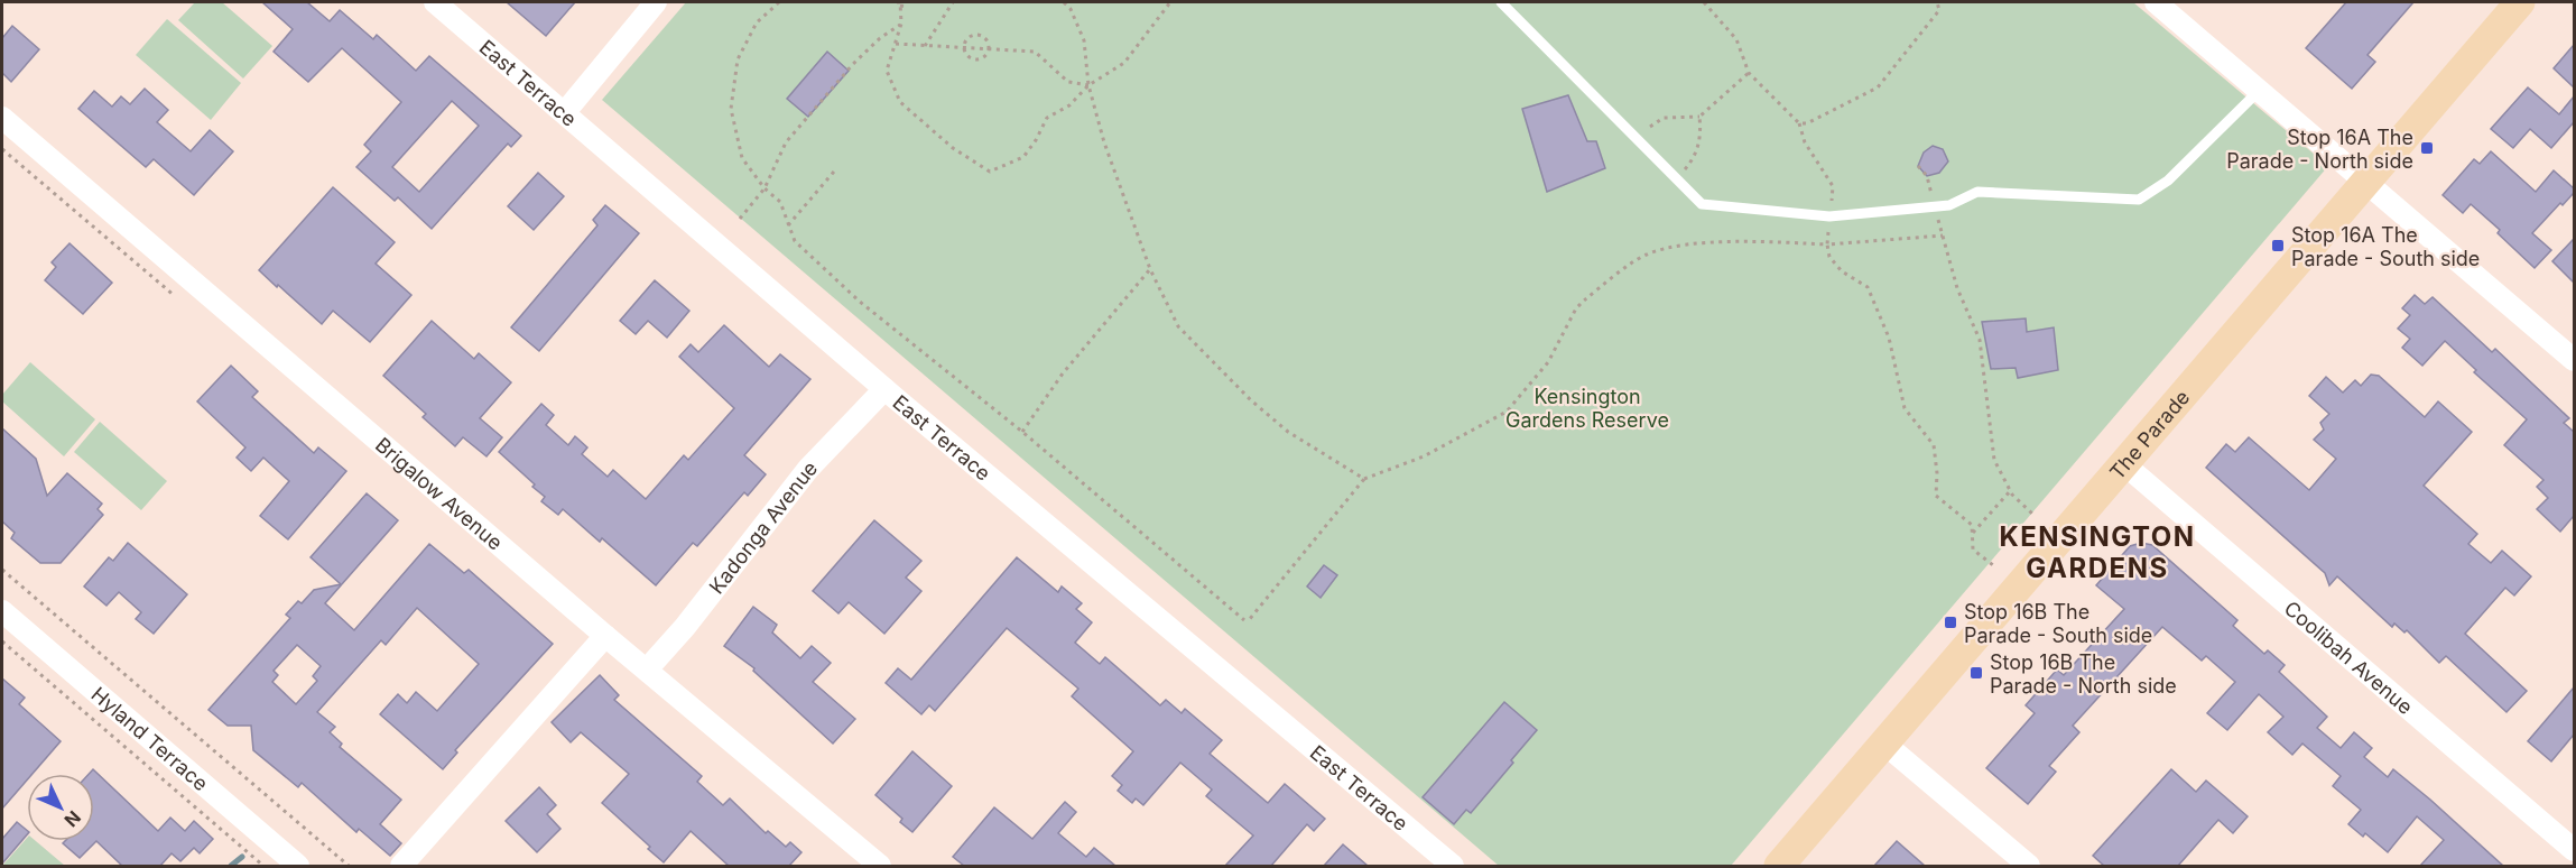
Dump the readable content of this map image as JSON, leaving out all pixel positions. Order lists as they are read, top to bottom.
{
  "streets": {
    "main road": ["The Parade"],
    "street": [
      "East Terrace",
      "Brigalow Avenue",
      "Kadonga Avenue",
      "Coolibah Avenue",
      "Hyland Terrace"
    ]
  },
  "crossings": [
    ["East Terrace", "Kadonga Avenue"],
    ["The Parade", "Coolibah Avenue"],
    ["Brigalow Avenue", "Kadonga Avenue"]
  ],
  "districts": ["KENSINGTON GARDENS"],
  "parks": ["Kensington Gardens Reserve"],
  "places": {
    "transit": [
      "Stop 16A The Parade - North side",
      "Stop 16A The Parade - South side",
      "Stop 16B The Parade - South side",
      "Stop 16B The Parade - North side"
    ]
  },
  "north": "bottom right"
}
